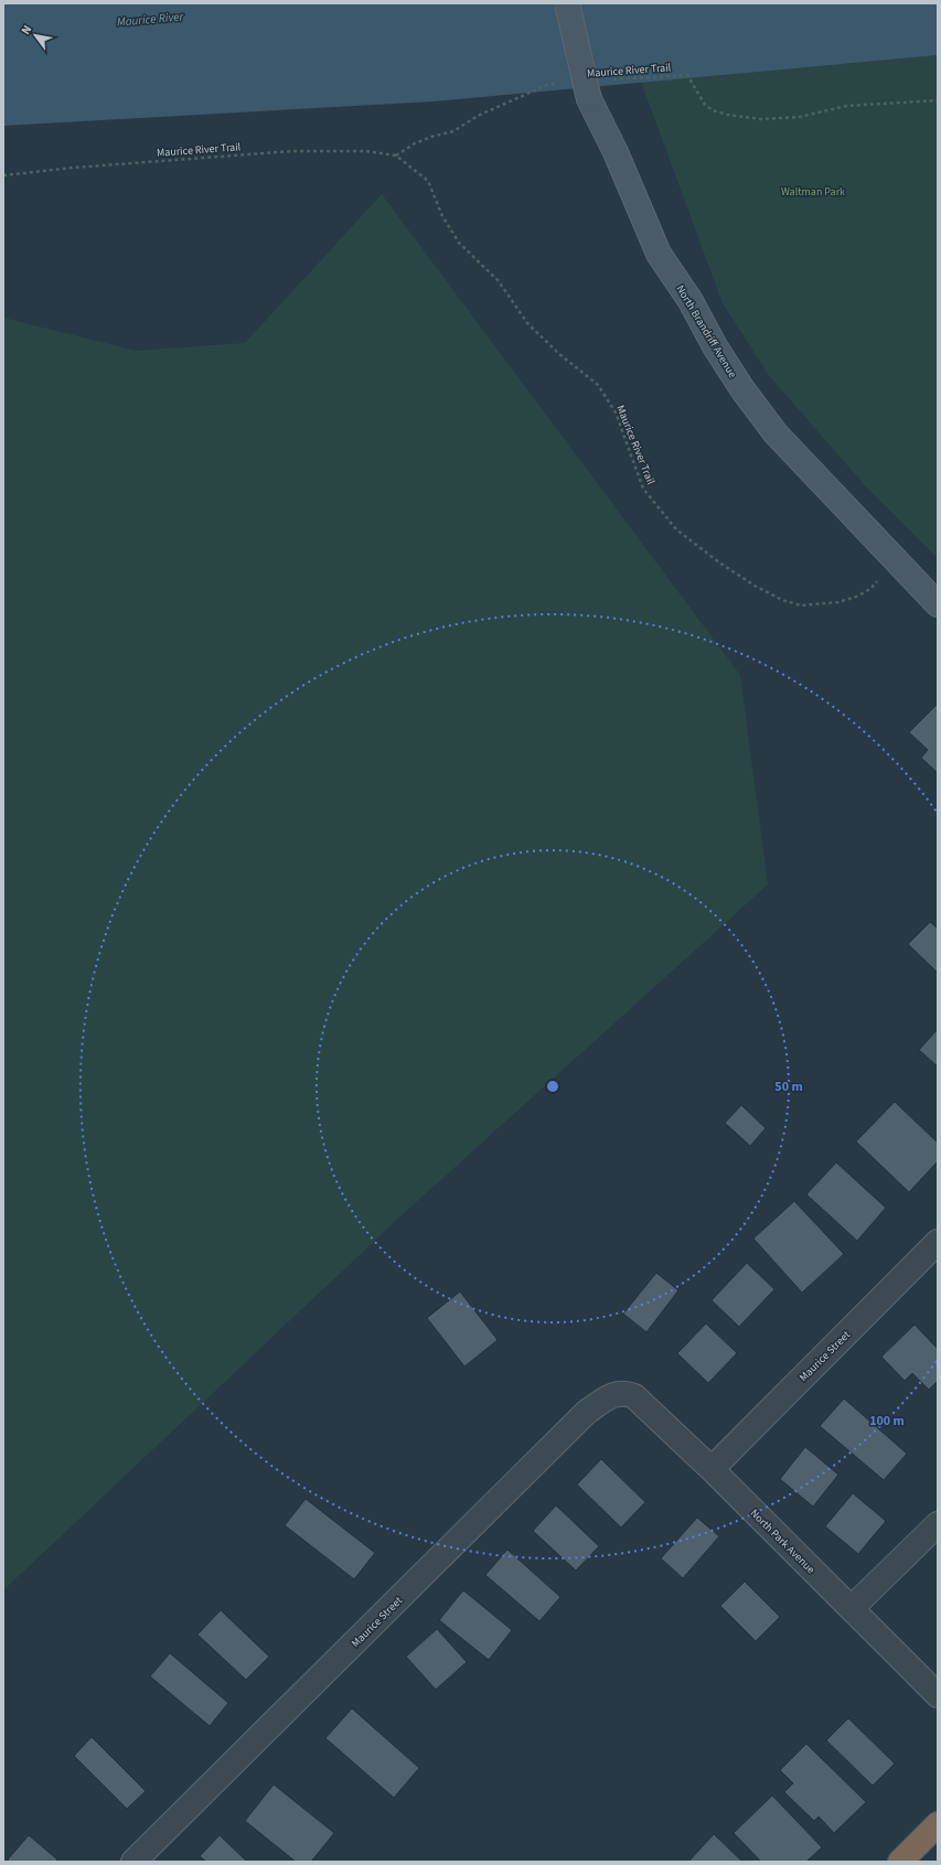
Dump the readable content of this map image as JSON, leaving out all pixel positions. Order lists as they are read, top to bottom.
{
  "streets": {
    "main road": ["North Brandriff Avenue"],
    "street": ["Maurice Street", "North Park Avenue"],
    "path": ["Maurice River Trail"]
  },
  "crossings": [
    ["Maurice River Trail", "North Brandriff Avenue"],
    ["Maurice Street", "North Park Avenue"]
  ],
  "water": ["Maurice River"],
  "parks": ["Waltman Park"],
  "north": "top left",
  "rings": ["50 m", "100 m"]
}
